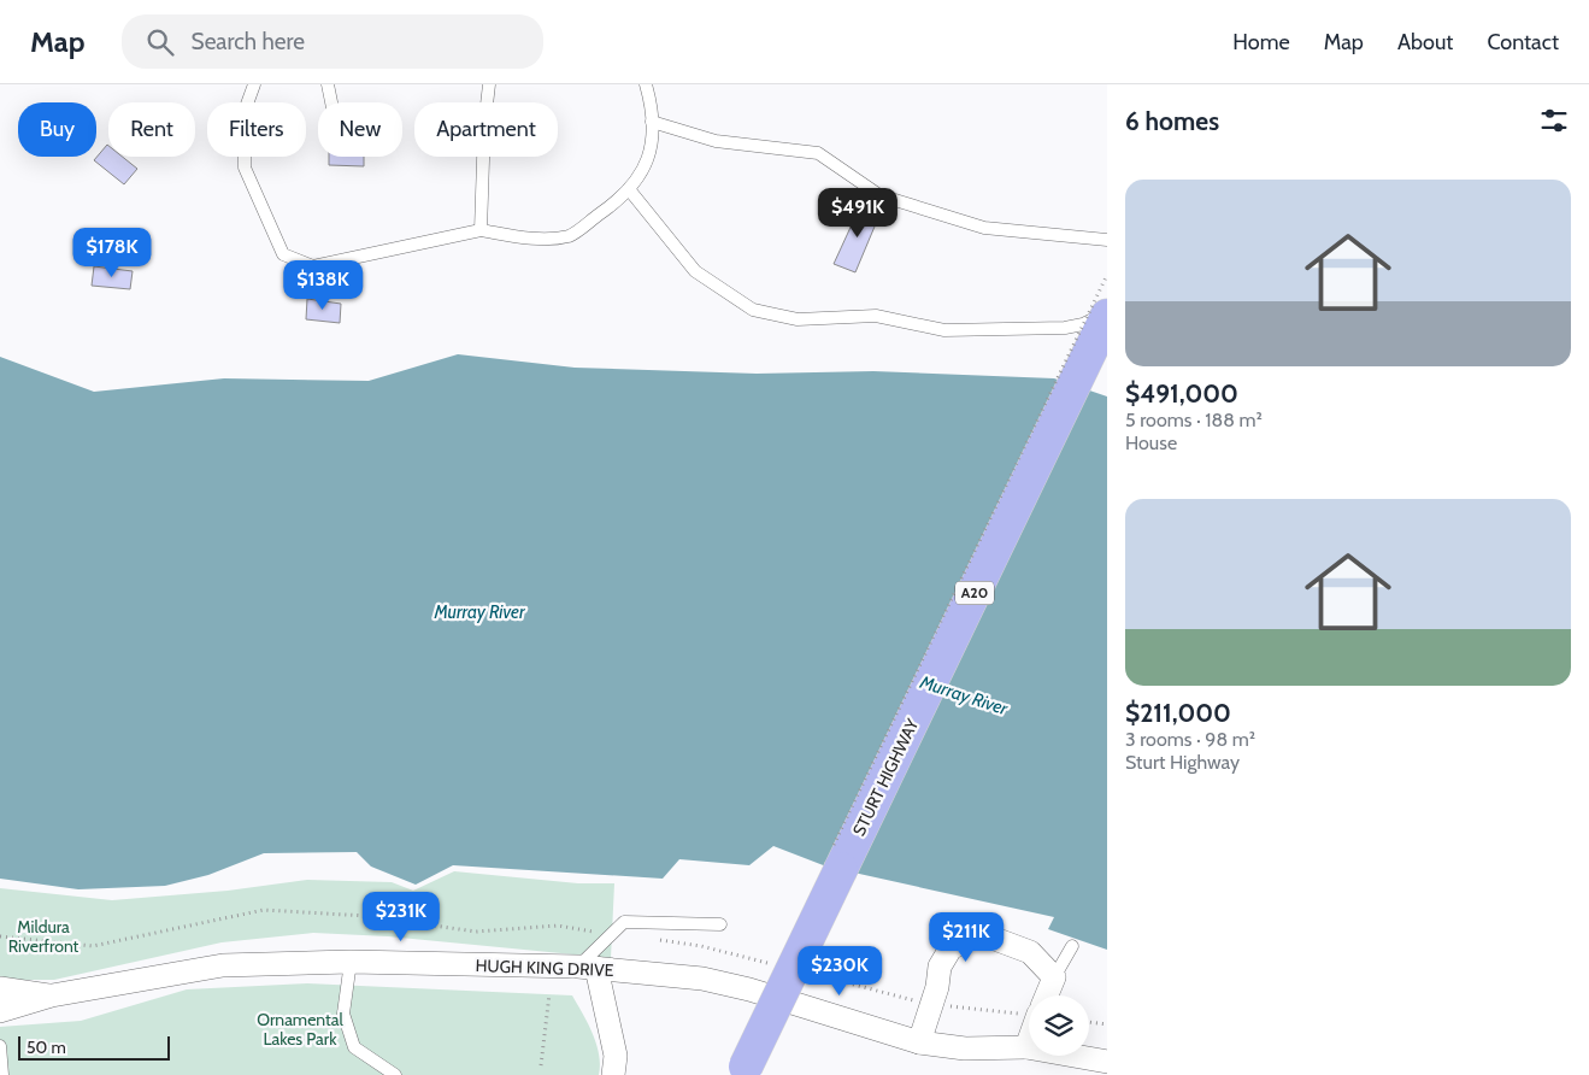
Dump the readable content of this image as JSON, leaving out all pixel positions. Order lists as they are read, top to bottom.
{
  "streets": {
    "highway": ["A20", "STURT HIGHWAY"],
    "street": ["HUGH KING DRIVE"]
  },
  "water": ["Murray River"],
  "parks": ["Mildura Riverfront", "Ornamental Lakes Park"],
  "scale_bar": "50 m",
  "page": {
    "header": "Map",
    "search": "Search here",
    "nav": [
      "Home",
      "Map",
      "About",
      "Contact"
    ],
    "heading": "6 homes",
    "chip": [
      "Buy",
      "Rent",
      "Filters",
      "New",
      "Apartment"
    ],
    "list": [
      {
        "name": "$491,000",
        "note": "5 rooms · 188 m² · House"
      },
      {
        "name": "$211,000",
        "note": "3 rooms · 98 m² · Sturt Highway"
      }
    ],
    "price": [
      "$491K",
      "$178K",
      "$138K",
      "$231K",
      "$211K",
      "$230K"
    ],
    "scale": "50 m"
  }
}
